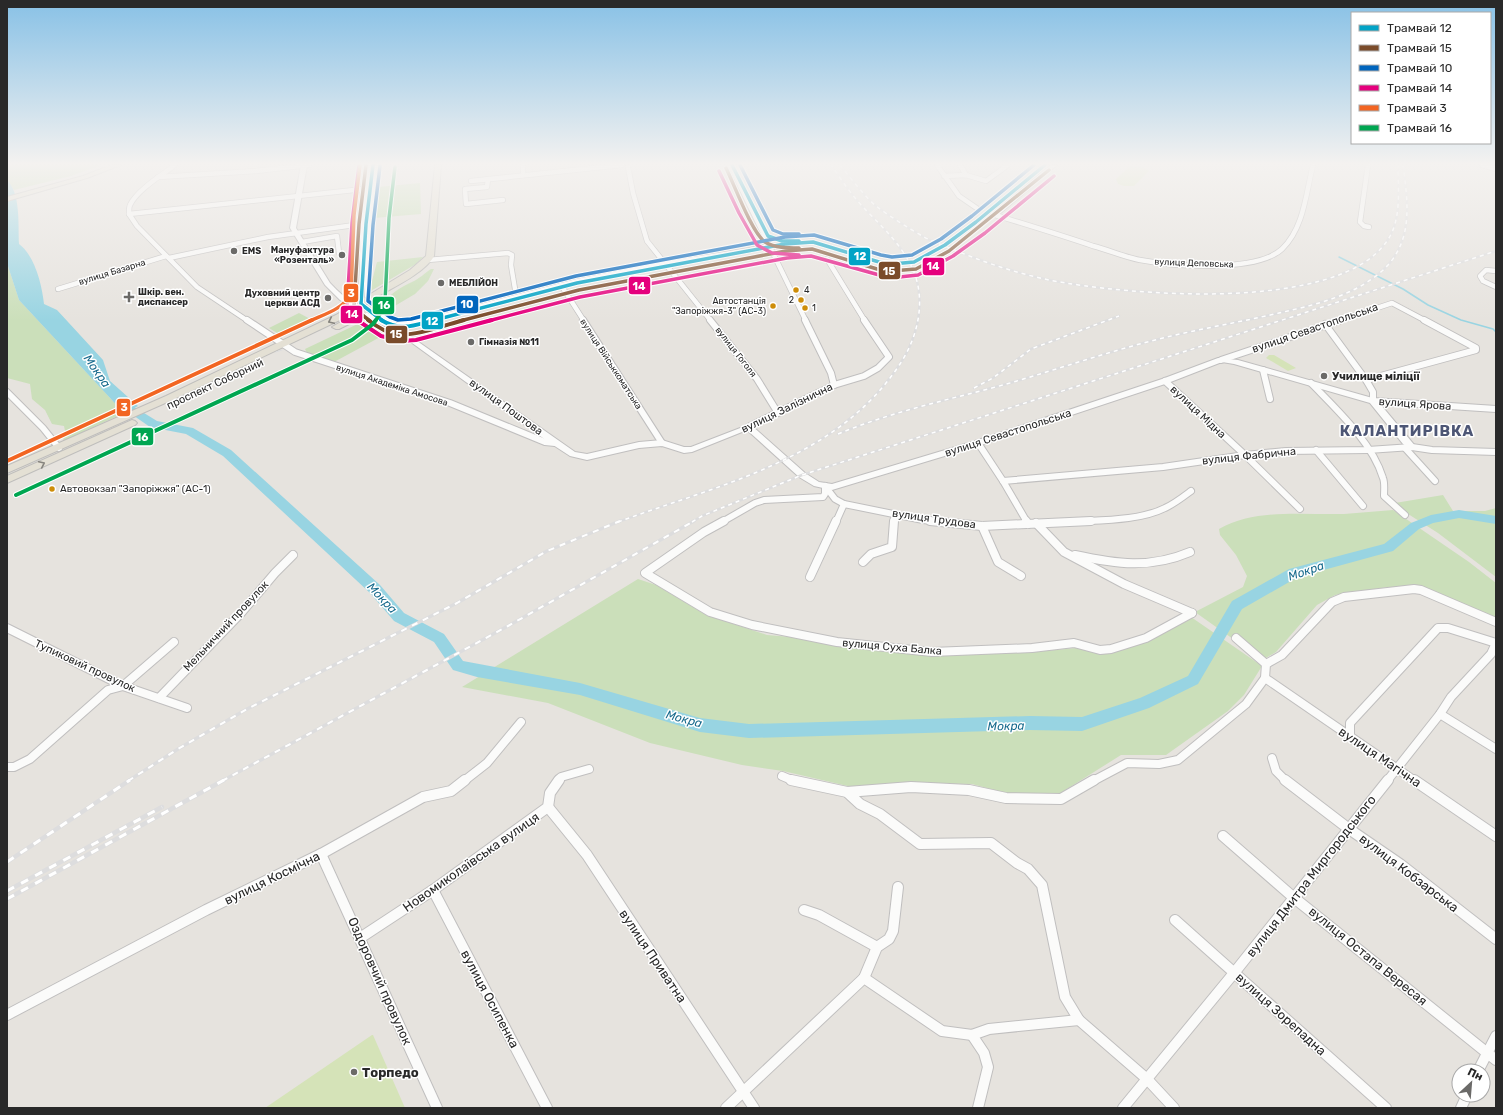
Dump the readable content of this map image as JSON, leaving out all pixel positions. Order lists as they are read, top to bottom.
{
  "streets": {
    "main road": ["проспект Соборний"],
    "street": [
      "вулиця Деповська",
      "вулиця Базарна",
      "вулиця Севастопольська",
      "вулиця Гоголя",
      "вулиця Військкоматська",
      "вулиця Академіка Амосова",
      "вулиця Ярова",
      "вулиця Поштова",
      "вулиця Залізнична",
      "вулиця Мідна",
      "вулиця Фабрична",
      "вулиця Трудова",
      "Мельничний провулок",
      "вулиця Суха Балка",
      "Тупиковий провулок",
      "вулиця Магічна",
      "Новомиколаївська вулиця",
      "вулиця Кобзарська",
      "вулиця Дмитра Миргородського",
      "вулиця Космічна",
      "вулиця Приватна",
      "вулиця Остапа Вересая",
      "Оздоровчий провулок",
      "вулиця Осипенка",
      "вулиця Зорепадна"
    ]
  },
  "crossings": [
    ["вулиця Базарна", "вулиця Академіка Амосова"],
    ["вулиця Базарна", "вулиця Поштова"],
    ["вулиця Севастопольська", "вулиця Ярова"],
    ["вулиця Севастопольська", "вулиця Мідна"],
    ["вулиця Севастопольська", "вулиця Трудова"],
    ["вулиця Севастопольська", "вулиця Суха Балка"],
    ["вулиця Гоголя", "вулиця Залізнична"],
    ["вулиця Військкоматська", "вулиця Поштова"],
    ["вулиця Військкоматська", "вулиця Залізнична"],
    ["проспект Соборний", "вулиця Академіка Амосова"],
    ["проспект Соборний", "вулиця Поштова"],
    ["вулиця Академіка Амосова", "вулиця Поштова"],
    ["вулиця Поштова", "вулиця Залізнична"],
    ["вулиця Залізнична", "вулиця Трудова"],
    ["вулиця Мідна", "вулиця Фабрична"],
    ["вулиця Трудова", "вулиця Суха Балка"],
    ["Мельничний провулок", "Тупиковий провулок"],
    ["вулиця Магічна", "вулиця Дмитра Миргородського"],
    ["Новомиколаївська вулиця", "вулиця Приватна"],
    ["Новомиколаївська вулиця", "Оздоровчий провулок"],
    ["Новомиколаївська вулиця", "вулиця Осипенка"],
    ["вулиця Кобзарська", "вулиця Дмитра Миргородського"],
    ["вулиця Дмитра Миргородського", "вулиця Остапа Вересая"],
    ["вулиця Дмитра Миргородського", "вулиця Зорепадна"],
    ["вулиця Космічна", "Оздоровчий провулок"]
  ],
  "districts": ["КАЛАНТИРІВКА"],
  "water": ["Мокра"],
  "places": {
    "other": [
      "EMS",
      "Мануфактура «Розенталь»",
      "МЕБЛІЙОН",
      "4",
      "Духовний центр церкви АСД",
      "2",
      "Автостанція \"Запоріжжя-3\" (АС-3)",
      "1",
      "Гімназія №11",
      "Училище міліції",
      "Автовокзал \"Запоріжжя\" (АС-1)",
      "Торпедо"
    ],
    "health": ["Шкір. вен. диспансер"]
  },
  "lines": [
    "tram line 12",
    "tram line 15",
    "tram line 10",
    "tram line 14",
    "tram line 3",
    "tram line 16"
  ],
  "legend": [
    "Трамвай 12",
    "Трамвай 15",
    "Трамвай 10",
    "Трамвай 14",
    "Трамвай 3",
    "Трамвай 16"
  ],
  "north": "top right"
}
